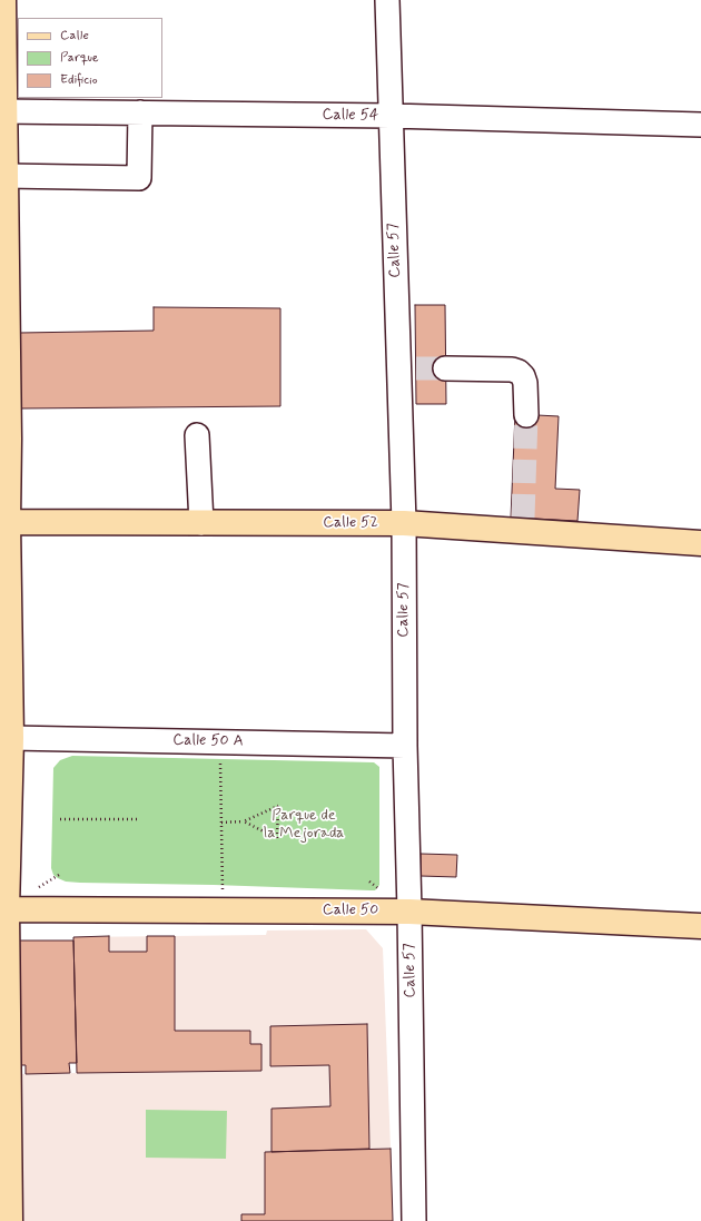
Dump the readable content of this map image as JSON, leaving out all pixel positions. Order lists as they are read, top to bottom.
{
  "streets": {
    "main road": ["Calle 52", "Calle 50"],
    "street": ["Calle 54", "Calle 57", "Calle 50 A"]
  },
  "crossings": [
    ["Calle 54", "Calle 57"],
    ["Calle 57", "Calle 52"],
    ["Calle 57", "Calle 50 A"],
    ["Calle 57", "Calle 50"]
  ],
  "parks": ["Parque de la Mejorada"],
  "legend": ["Calle", "Parque", "Edificio"]
}
